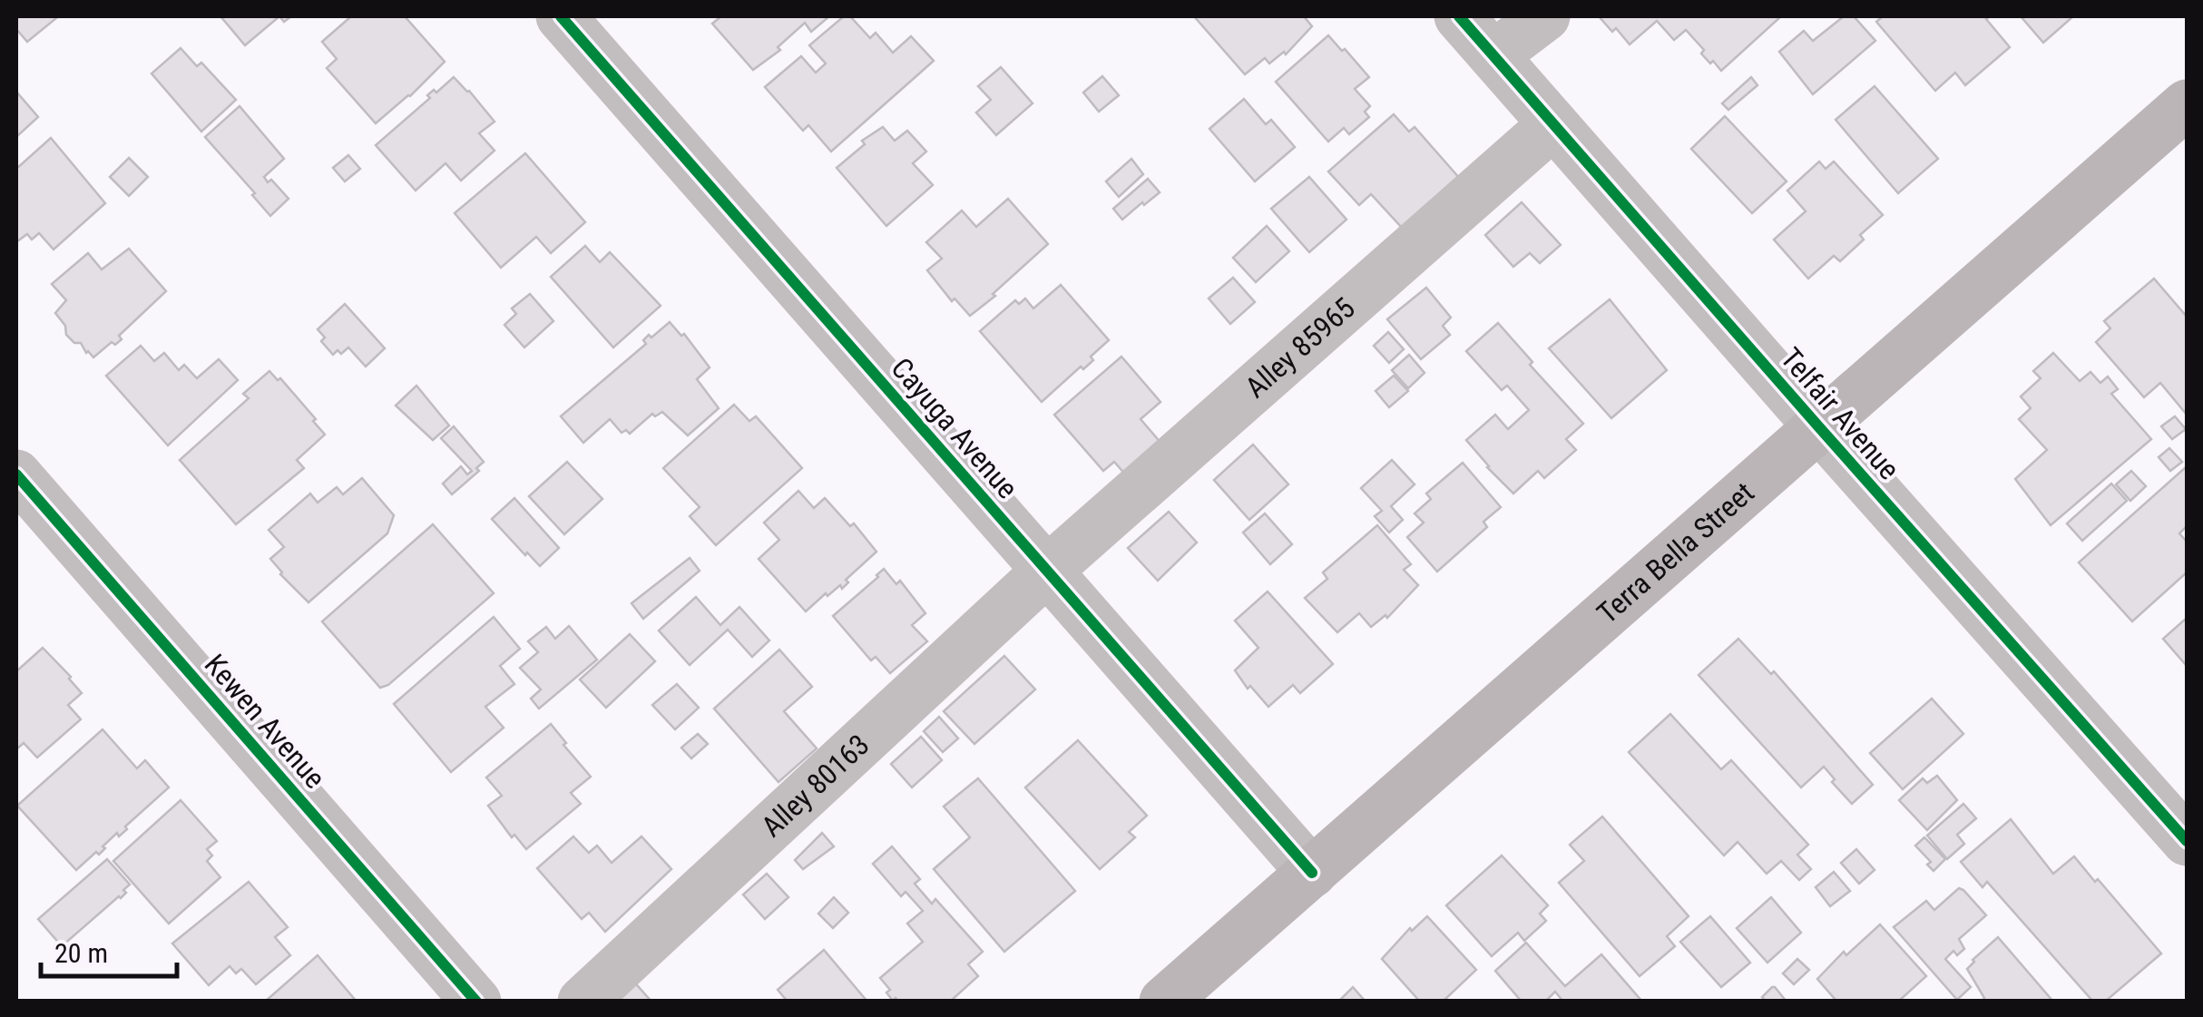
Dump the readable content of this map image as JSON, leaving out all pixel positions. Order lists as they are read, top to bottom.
{
  "streets": {
    "main road": ["Terra Bella Street"],
    "street": [
      "Alley 85965",
      "Telfair Avenue",
      "Cayuga Avenue",
      "Kewen Avenue",
      "Alley 80163"
    ]
  },
  "crossings": [
    ["Alley 85965", "Telfair Avenue"],
    ["Alley 85965", "Cayuga Avenue"],
    ["Alley 85965", "Alley 80163"],
    ["Telfair Avenue", "Terra Bella Street"],
    ["Cayuga Avenue", "Terra Bella Street"],
    ["Cayuga Avenue", "Alley 80163"]
  ],
  "scale_bar": "20 m"
}
